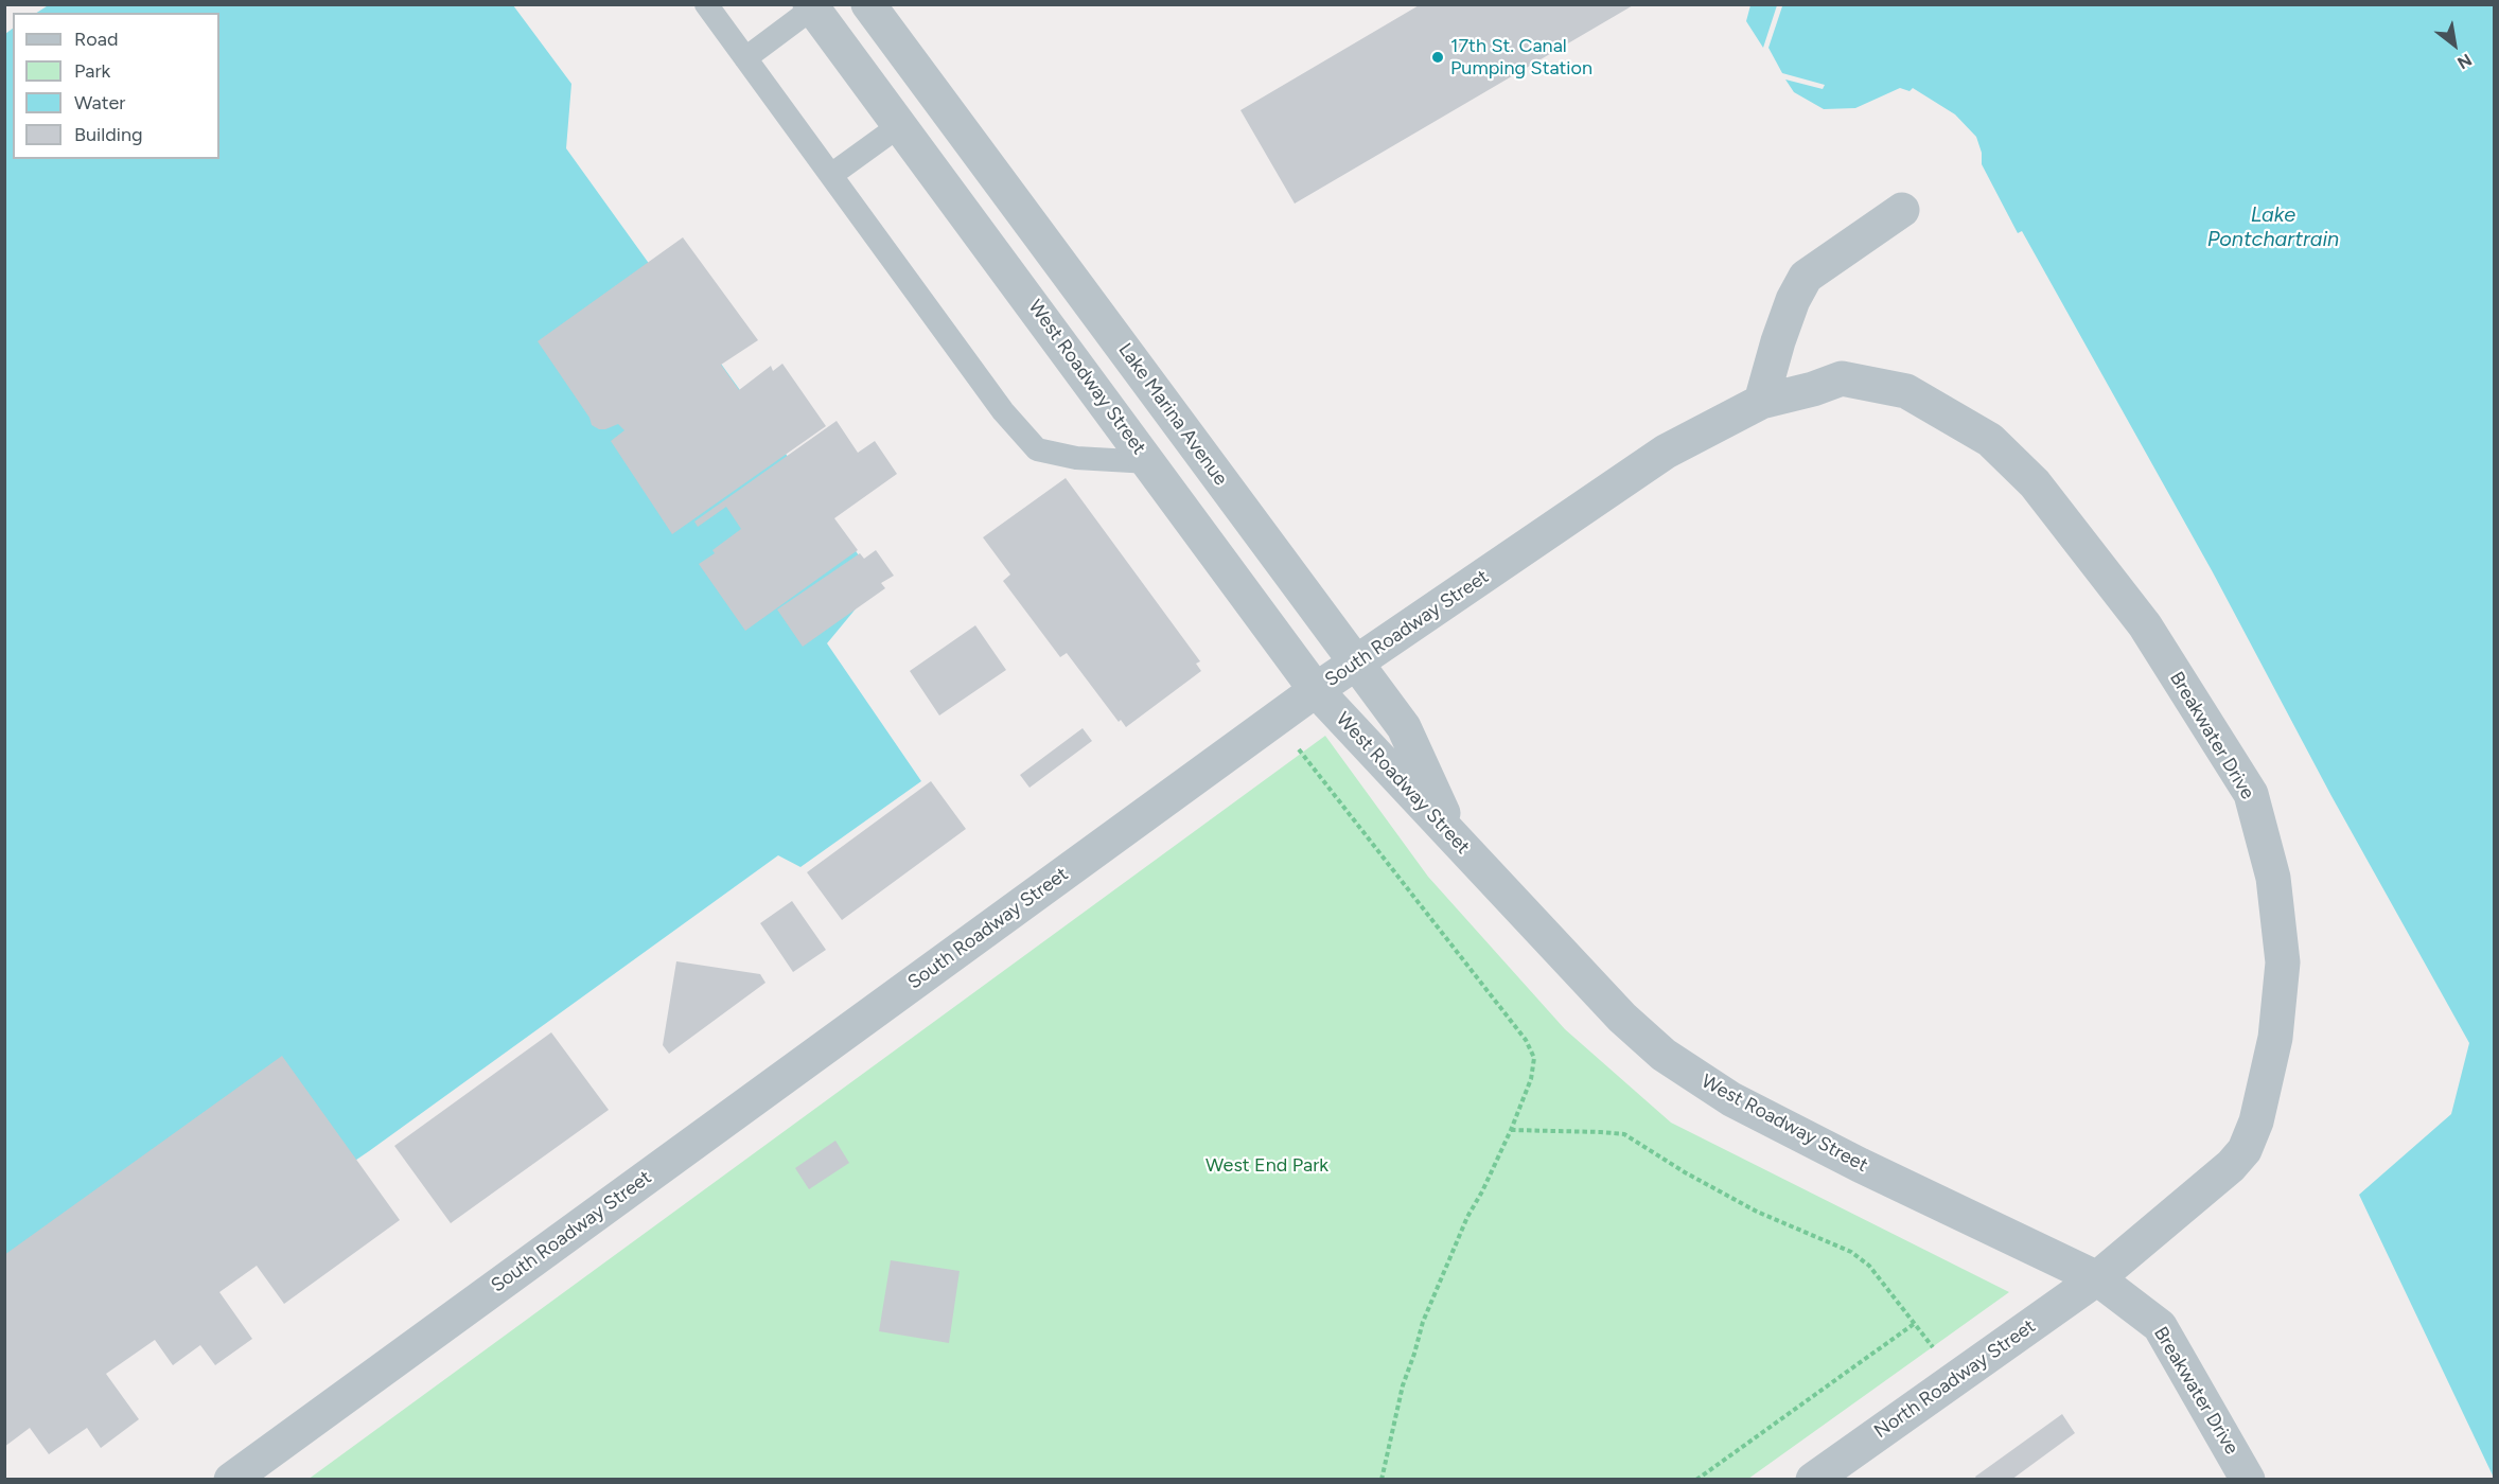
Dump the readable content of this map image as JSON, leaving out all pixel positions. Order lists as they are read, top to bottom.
{
  "streets": {
    "street": [
      "West Roadway Street",
      "Lake Marina Avenue",
      "South Roadway Street",
      "Breakwater Drive",
      "North Roadway Street"
    ]
  },
  "crossings": [
    ["West Roadway Street", "Lake Marina Avenue"],
    ["West Roadway Street", "South Roadway Street"],
    ["West Roadway Street", "Breakwater Drive"],
    ["West Roadway Street", "North Roadway Street"],
    ["Lake Marina Avenue", "South Roadway Street"],
    ["South Roadway Street", "Breakwater Drive"],
    ["Breakwater Drive", "North Roadway Street"]
  ],
  "water": ["Lake Pontchartrain"],
  "parks": ["West End Park"],
  "places": ["17th St. Canal Pumping Station"],
  "legend": [
    "Road",
    "Park",
    "Water",
    "Building"
  ],
  "north": "bottom right"
}
